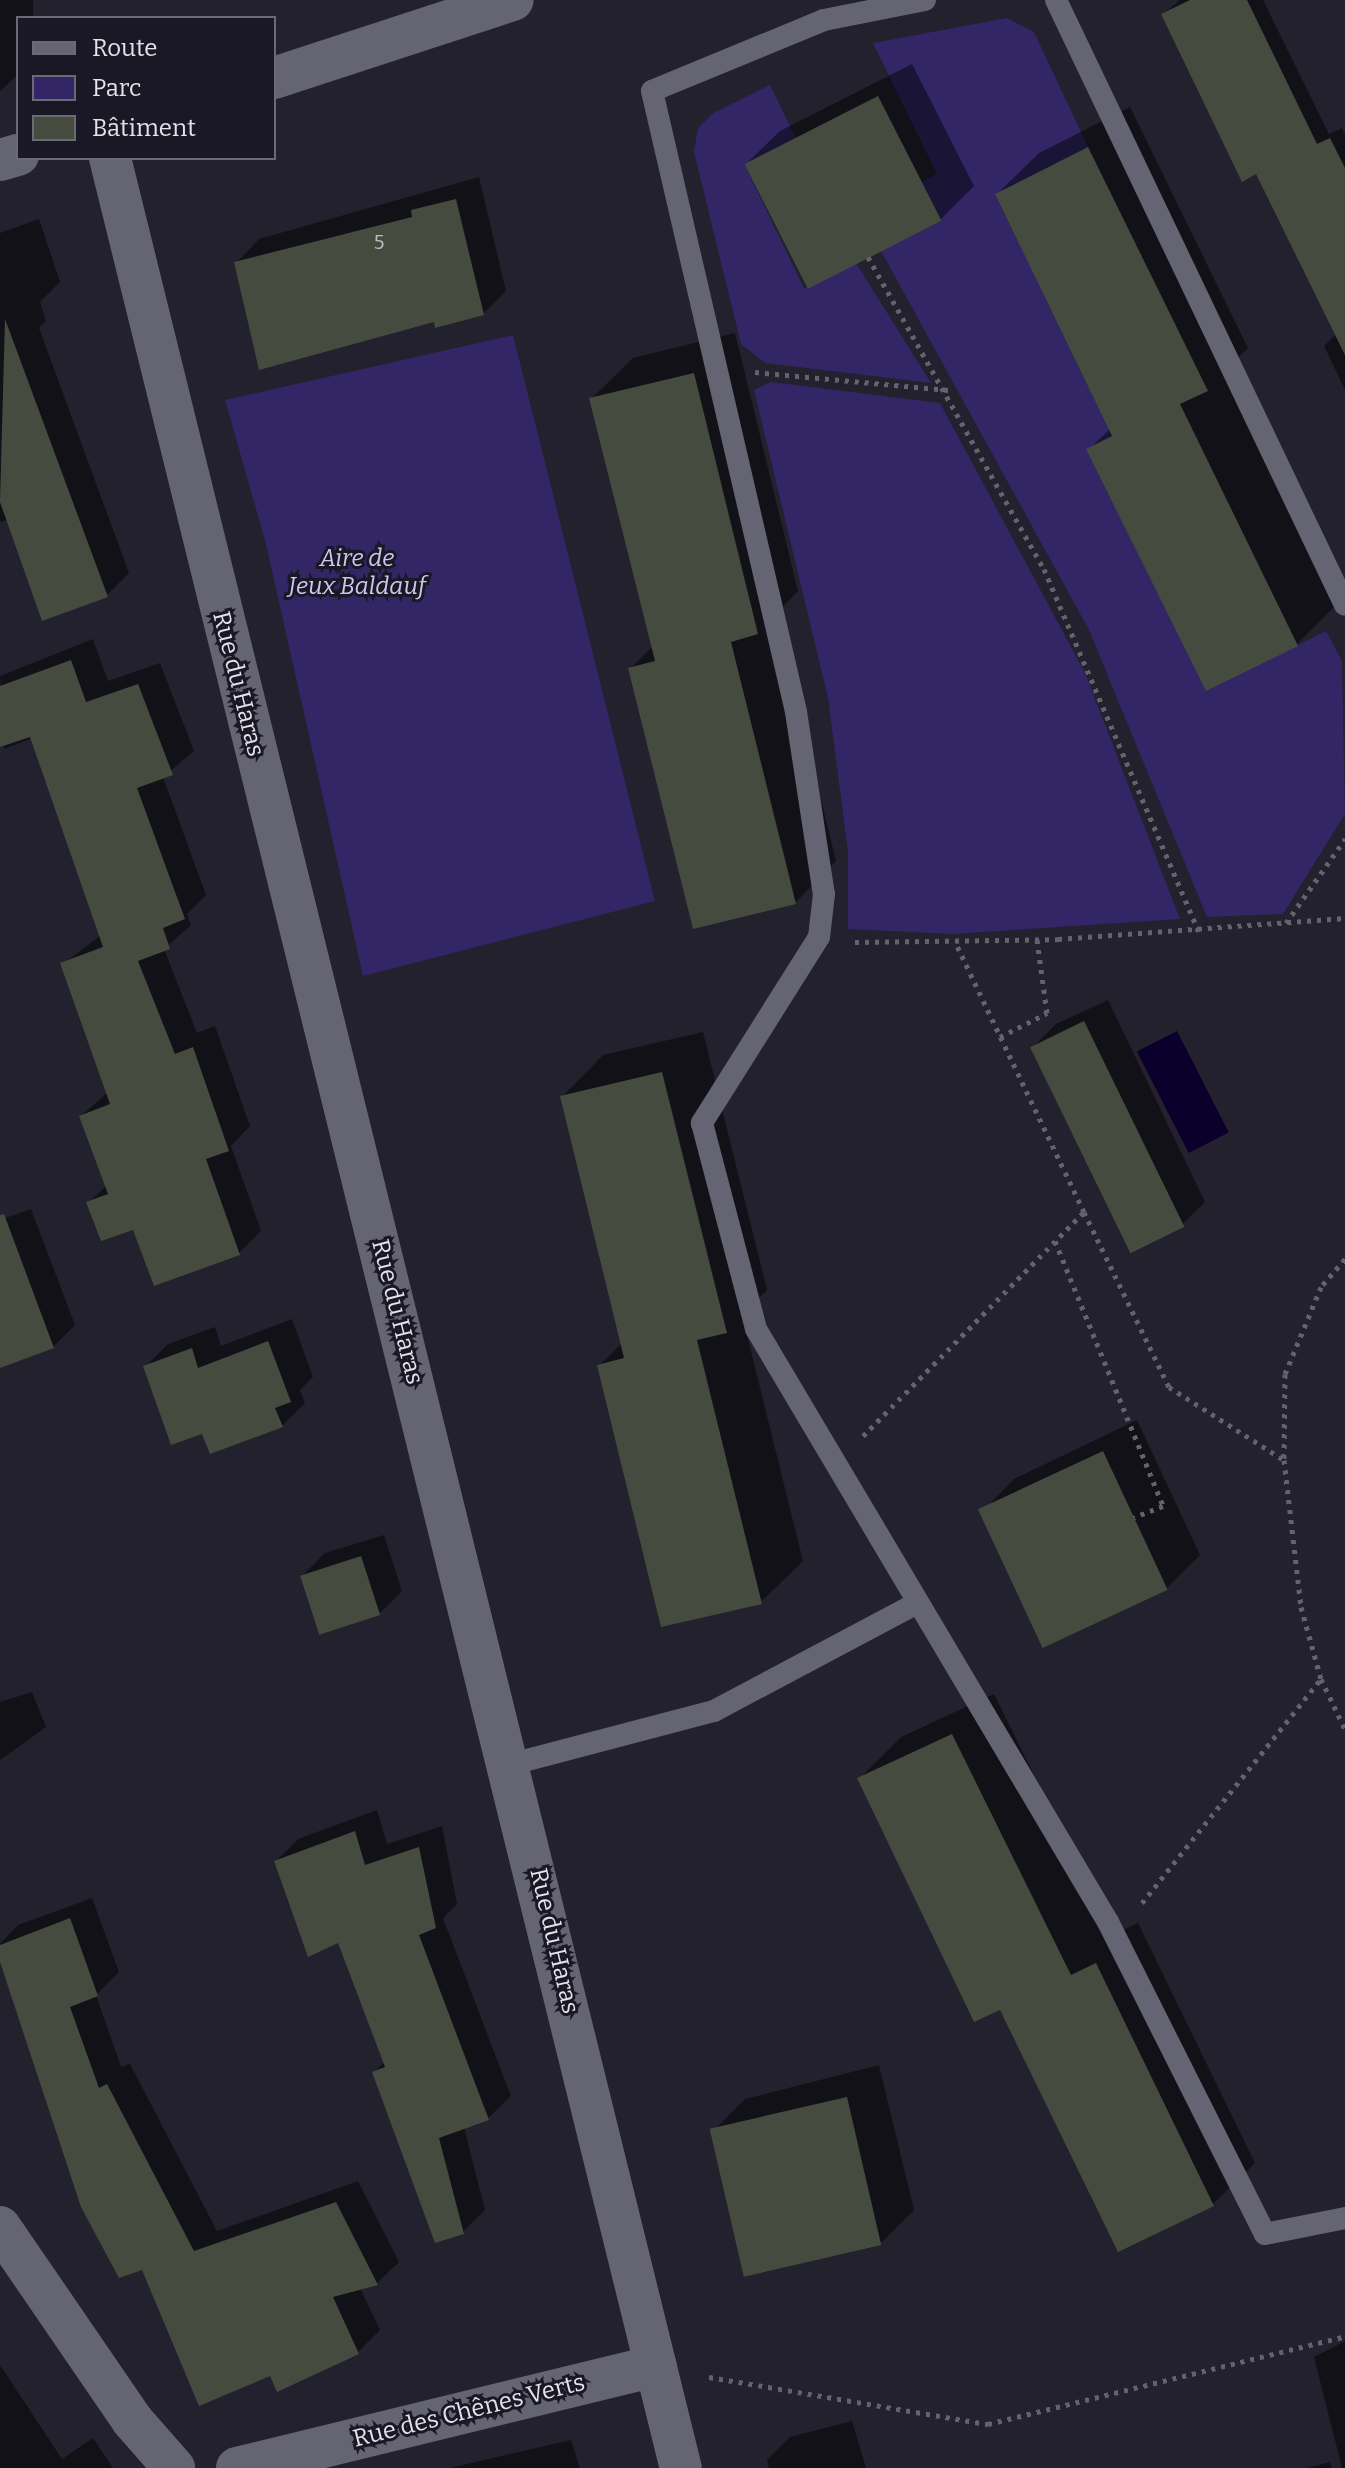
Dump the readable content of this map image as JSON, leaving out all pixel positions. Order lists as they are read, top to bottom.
{
  "streets": {
    "street": ["Rue du Haras", "Rue des Chênes Verts"]
  },
  "crossings": [
    ["Rue du Haras", "Rue des Chênes Verts"]
  ],
  "parks": ["Aire de Jeux Baldauf"],
  "house_numbers": ["5"],
  "legend": ["Route", "Parc", "Bâtiment"]
}
